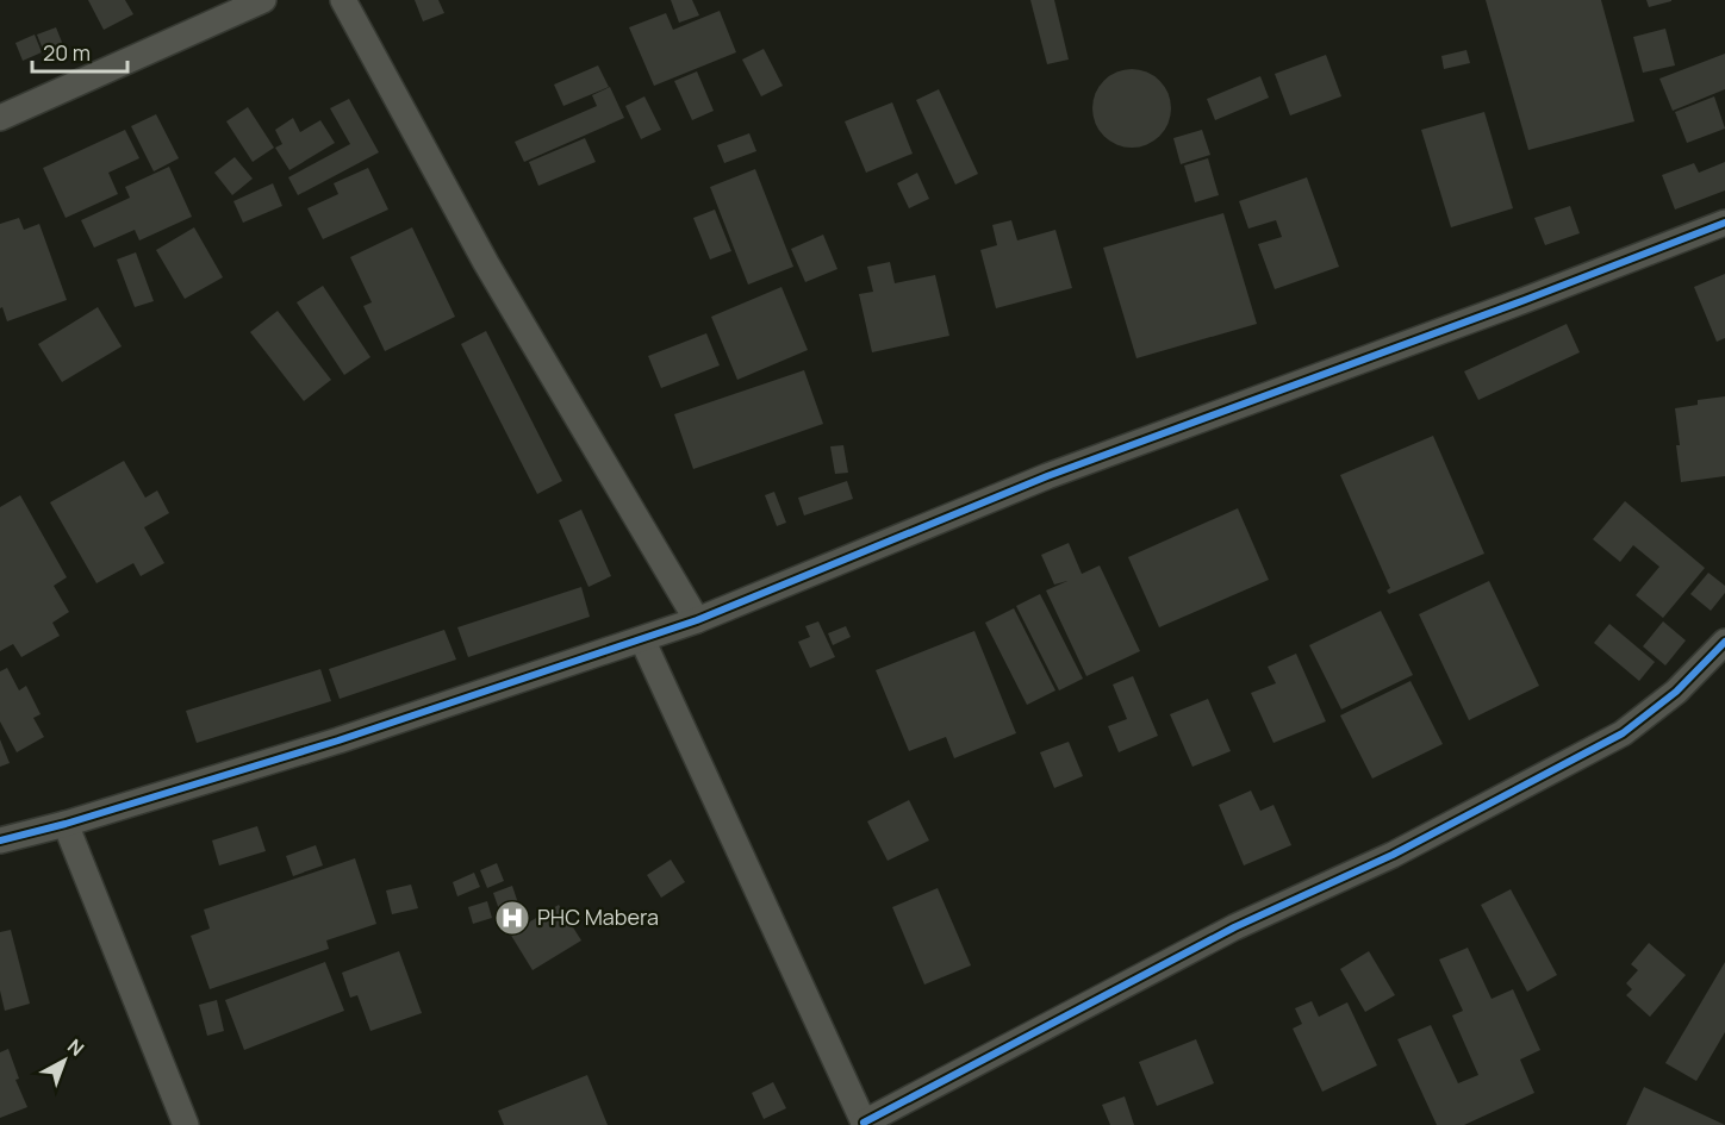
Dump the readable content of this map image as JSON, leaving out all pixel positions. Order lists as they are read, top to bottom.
{
  "places": {
    "hospital": ["PHC Mabera"]
  },
  "scale_bar": "20 m",
  "north": "top right"
}
